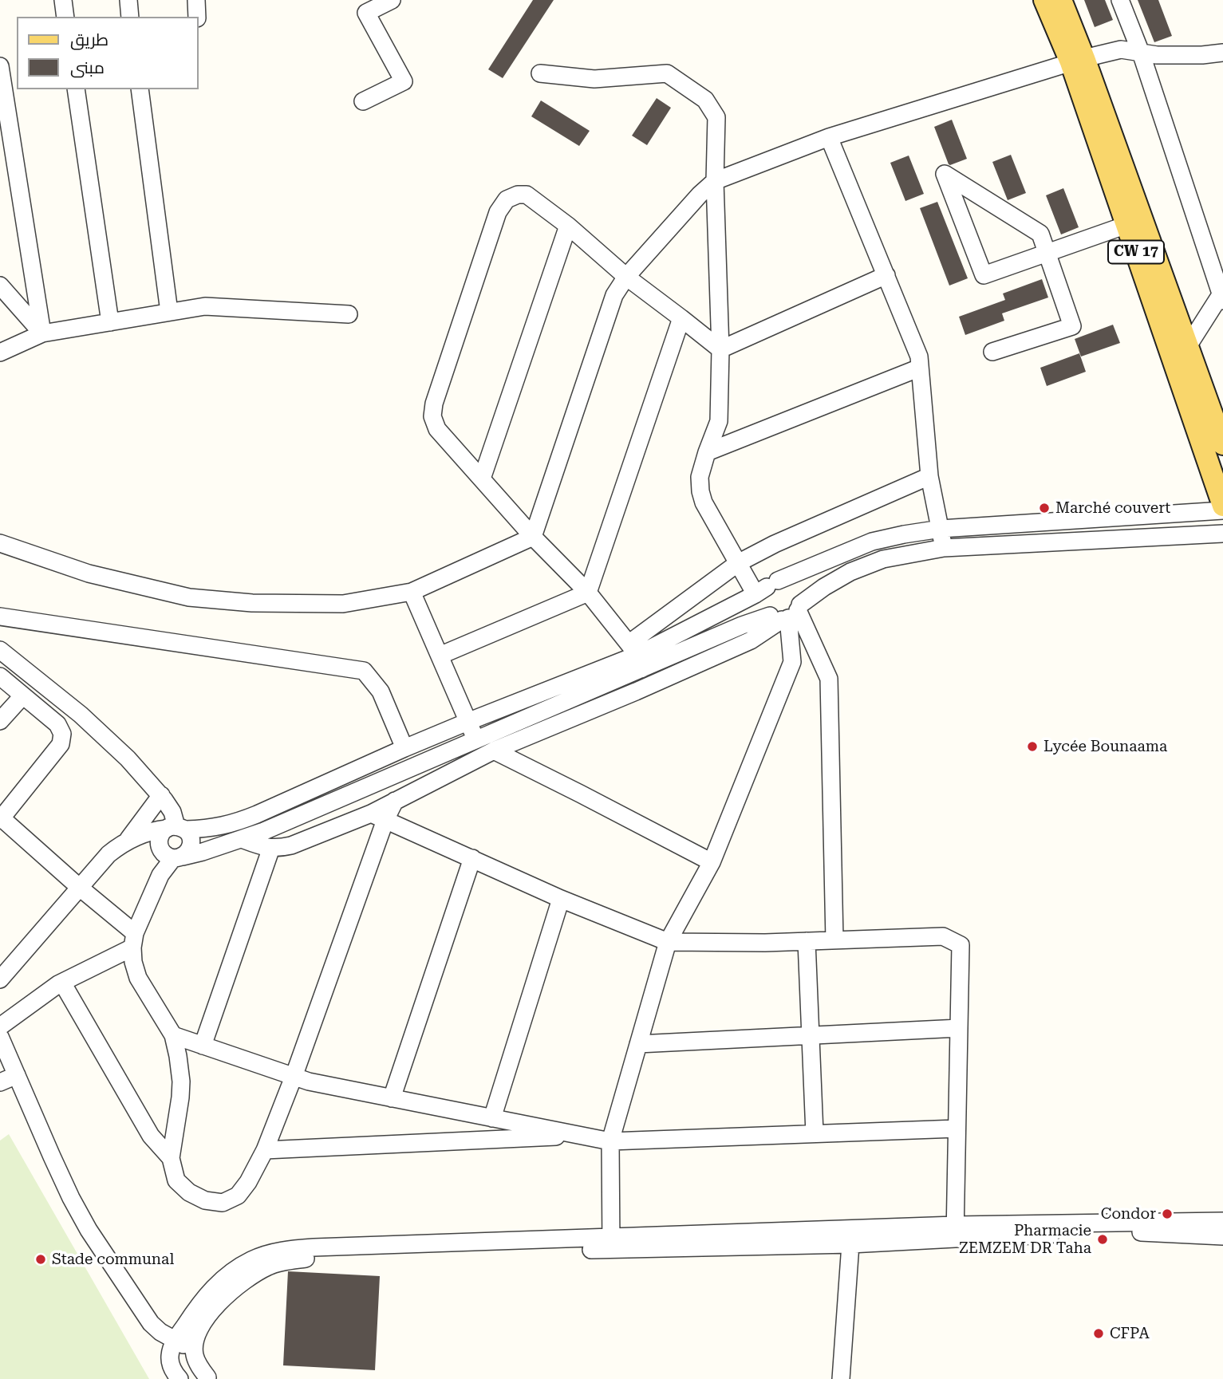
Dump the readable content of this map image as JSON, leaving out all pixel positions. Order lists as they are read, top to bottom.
{
  "streets": {
    "main road": ["CW 17"]
  },
  "places": [
    "Marché couvert",
    "Lycée Bounaama",
    "Condor",
    "Pharmacie ZEMZEM DR Taha",
    "Stade communal",
    "CFPA"
  ],
  "legend": ["طريق", "مبنى"]
}
